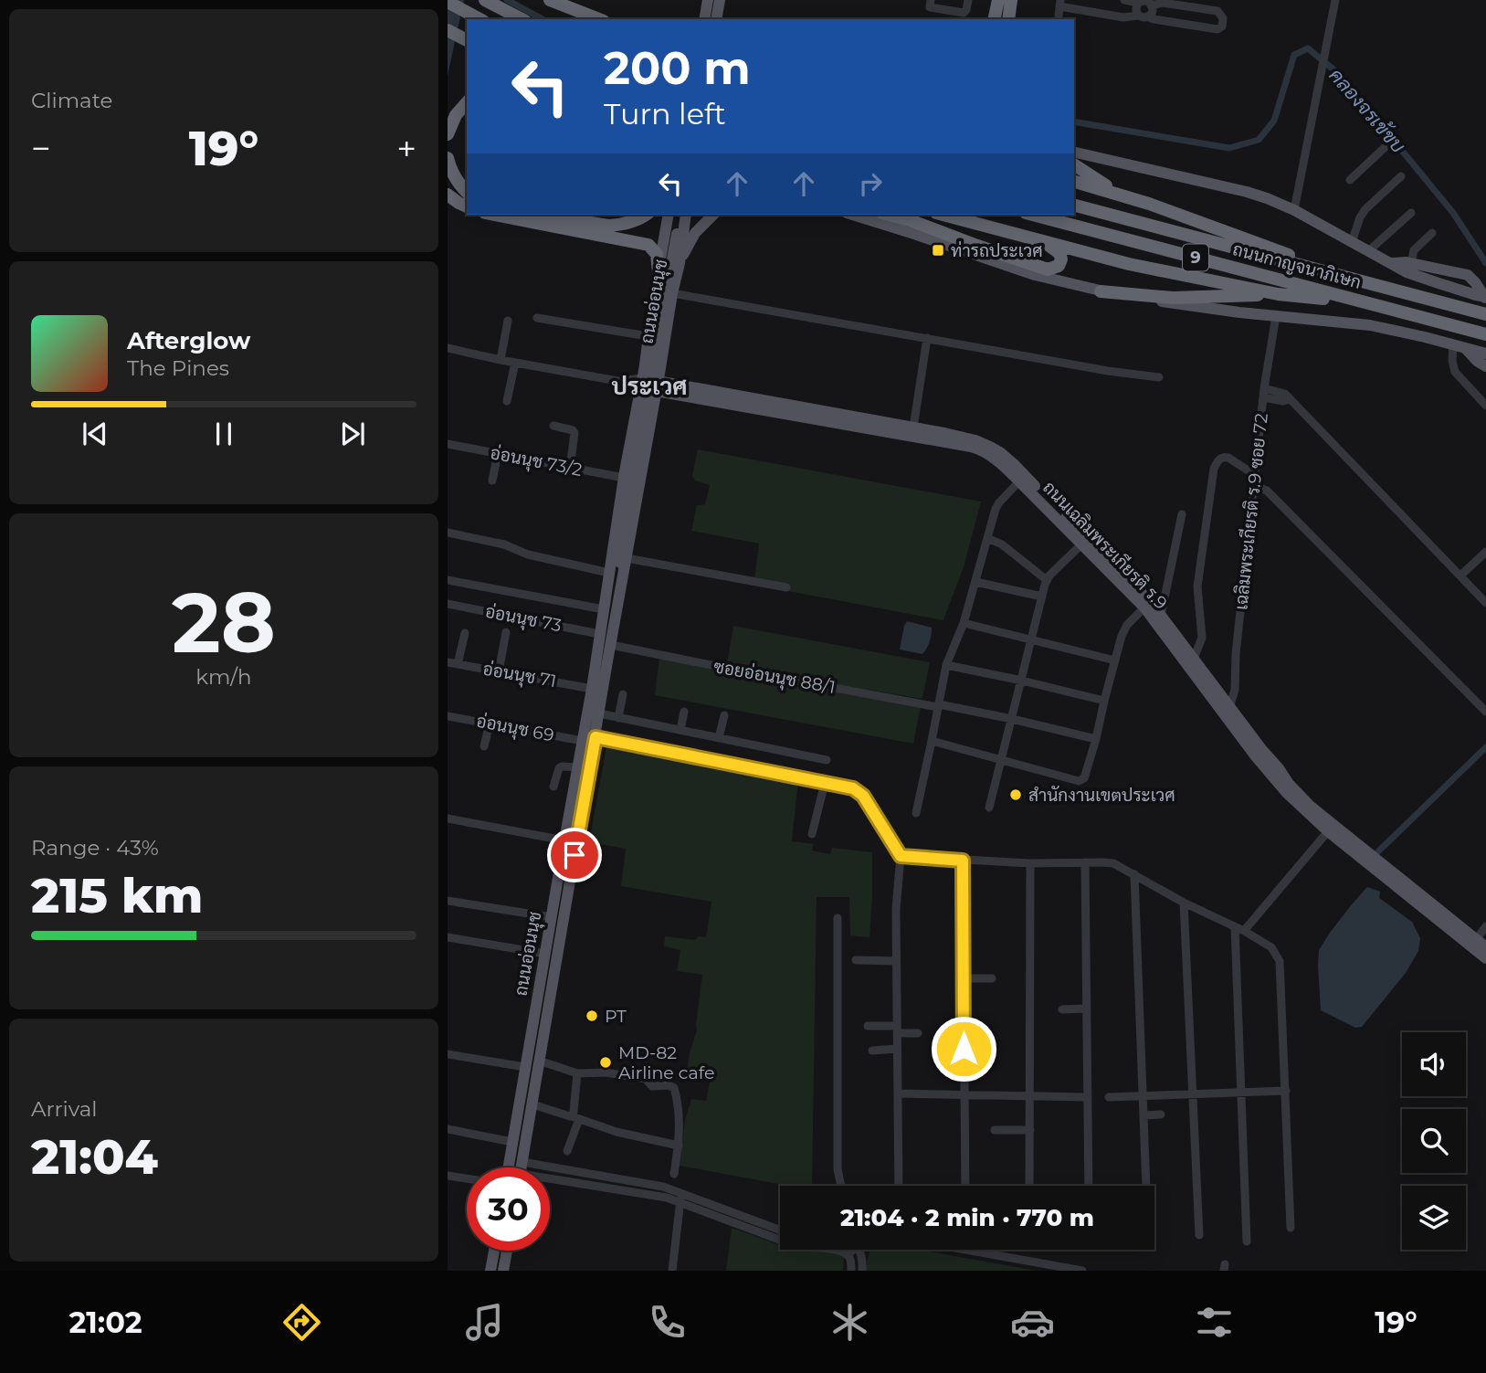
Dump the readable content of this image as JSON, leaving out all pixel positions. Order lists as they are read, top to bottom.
{
  "streets": {
    "highway": ["9", "ถนนกาญจนาภิเษก"],
    "main road": ["ถนนอ่อนนุช", "ถนนเฉลิมพระเกียรติ ร.9"],
    "street": [
      "อ่อนนุช 73/2",
      "เฉลิมพระเกียรติ ร.9 ซอย 72",
      "อ่อนนุช 73",
      "อ่อนนุช 71",
      "ซอยอ่อนนุช 88/1",
      "อ่อนนุช 69"
    ]
  },
  "crossings": [
    ["ถนนอ่อนนุช", "อ่อนนุช 73/2"],
    ["ถนนอ่อนนุช", "ถนนเฉลิมพระเกียรติ ร.9"],
    ["ถนนอ่อนนุช", "อ่อนนุช 73"],
    ["ถนนอ่อนนุช", "อ่อนนุช 71"],
    ["ถนนอ่อนนุช", "ซอยอ่อนนุช 88/1"],
    ["ถนนอ่อนนุช", "อ่อนนุช 69"],
    ["เฉลิมพระเกียรติ ร.9 ซอย 72", "ถนนเฉลิมพระเกียรติ ร.9"]
  ],
  "districts": ["ประเวศ"],
  "water": ["คลองจรเข้ขบ"],
  "places": {
    "transit": ["ท่ารถประเวศ"],
    "other": ["สำนักงานเขตประเวศ", "PT", "MD-82 Airline cafe"]
  },
  "page": {
    "tile": [
      "Climate",
      ["28", "km/h"],
      ["Range · 43%", "215 km"],
      ["Arrival", "21:04"]
    ],
    "turn": ["200 m", "Turn left"],
    "heat": ["−", "19°", "+"],
    "song": ["Afterglow", "The Pines"],
    "limit": "30",
    "trip": "21:04 · 2 min · 770 m",
    "tabs": ["21:02", "19°"]
  }
}
